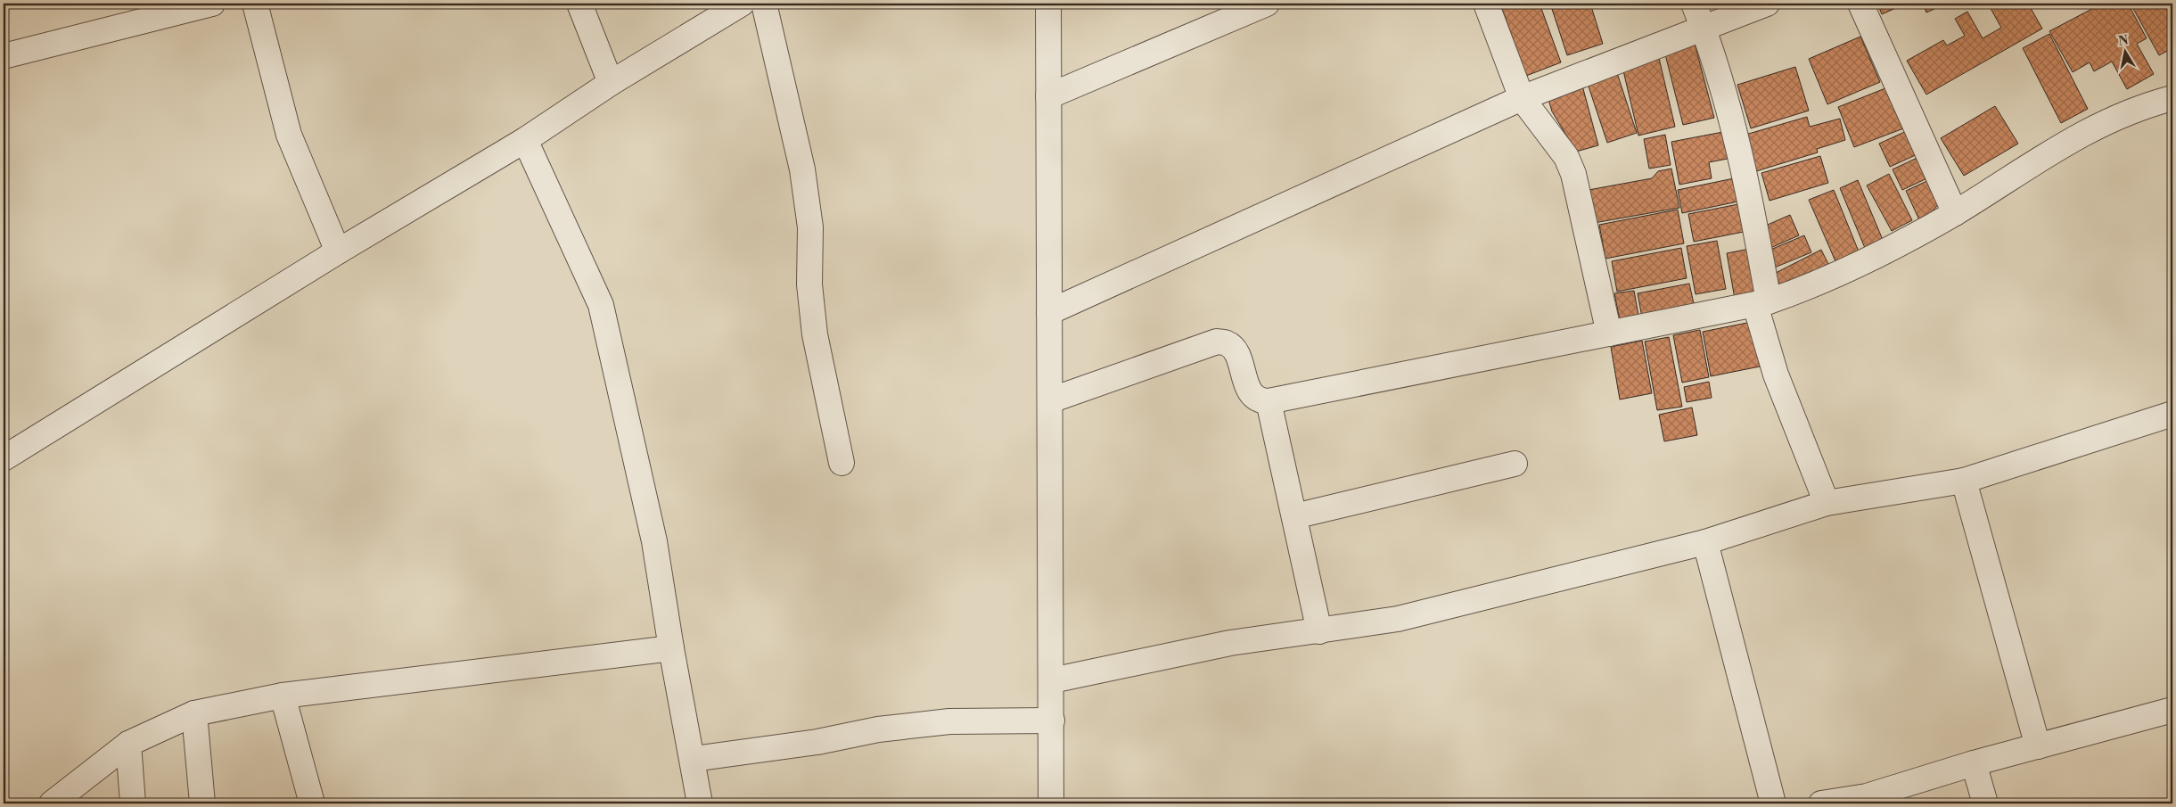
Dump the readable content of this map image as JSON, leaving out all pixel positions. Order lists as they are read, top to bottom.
{
  "north": "top"
}
